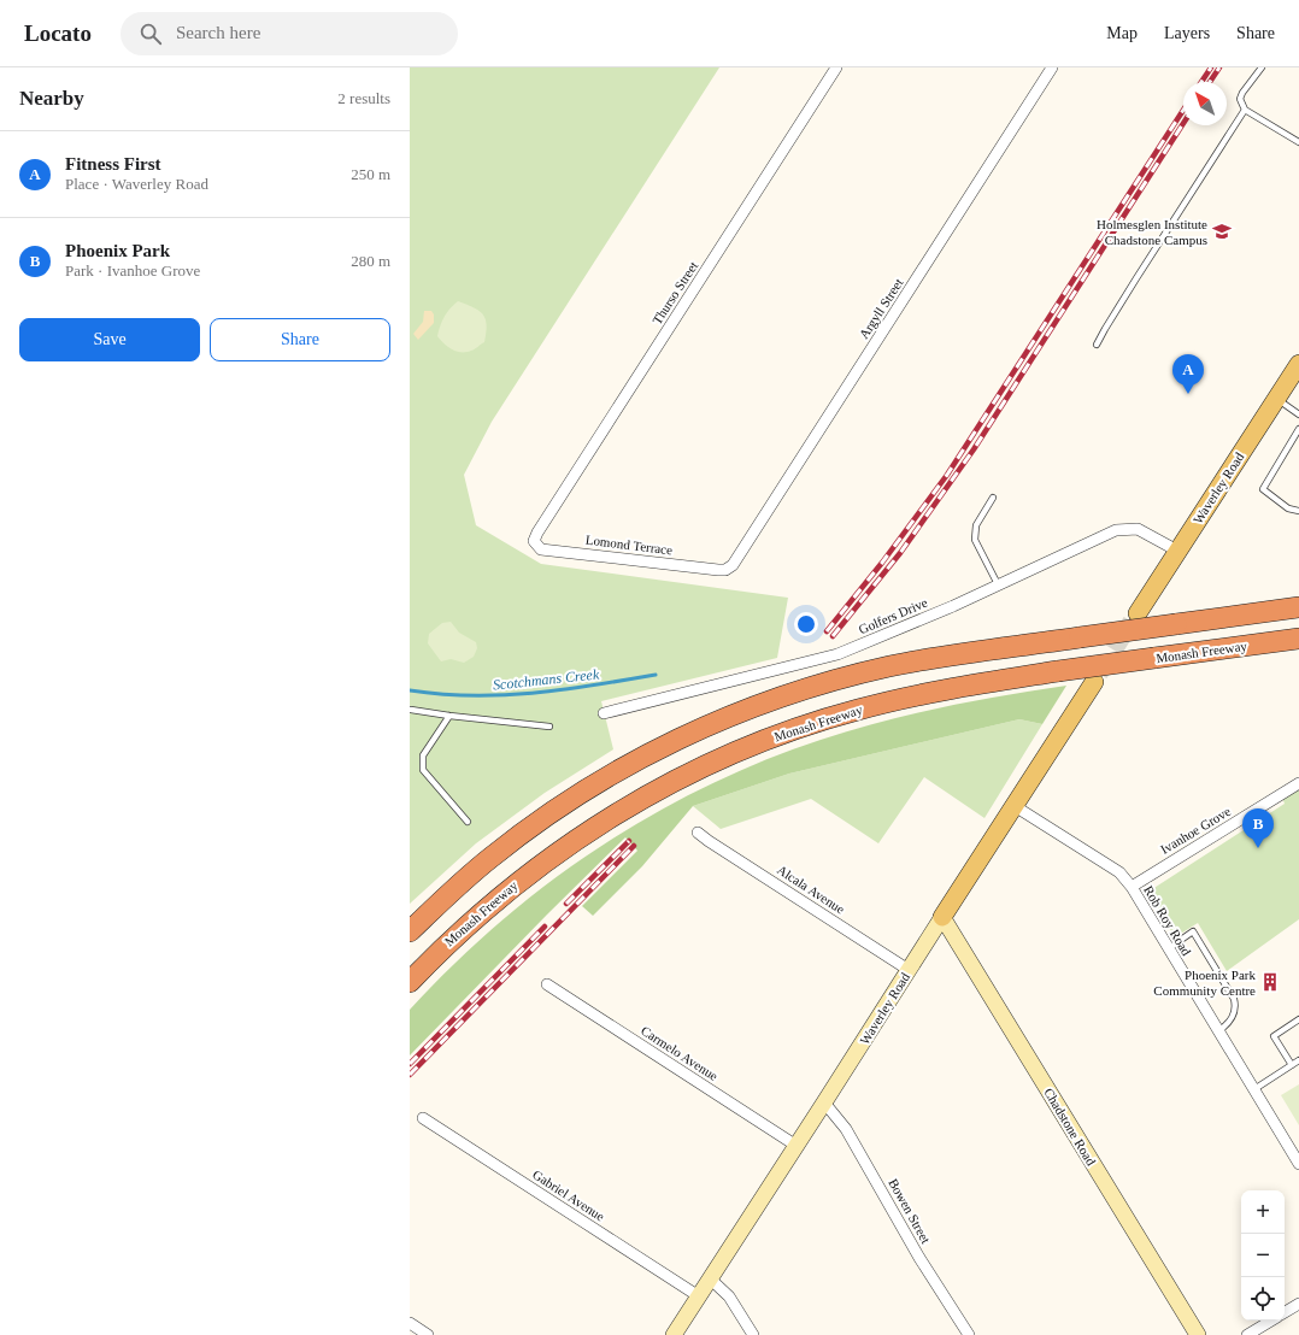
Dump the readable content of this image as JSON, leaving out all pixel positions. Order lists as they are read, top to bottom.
{
  "streets": {
    "highway": ["Monash Freeway"],
    "main road": ["Waverley Road", "Chadstone Road"],
    "street": [
      "Thurso Street",
      "Argyll Street",
      "Lomond Terrace",
      "Golfers Drive",
      "Ivanhoe Grove",
      "Alcala Avenue",
      "Rob Roy Road",
      "Carmelo Avenue",
      "Gabriel Avenue",
      "Bowen Street"
    ]
  },
  "crossings": [
    ["Thurso Street", "Lomond Terrace"],
    ["Argyll Street", "Lomond Terrace"],
    ["Waverley Road", "Golfers Drive"],
    ["Waverley Road", "Alcala Avenue"],
    ["Waverley Road", "Rob Roy Road"],
    ["Waverley Road", "Carmelo Avenue"],
    ["Waverley Road", "Chadstone Road"],
    ["Waverley Road", "Gabriel Avenue"],
    ["Waverley Road", "Bowen Street"],
    ["Ivanhoe Grove", "Rob Roy Road"]
  ],
  "water": ["Scotchmans Creek"],
  "places": {
    "school or university": ["Holmesglen Institute Chadstone Campus"],
    "building": ["Phoenix Park Community Centre"]
  },
  "north": "top left",
  "page": {
    "header": "Locato",
    "search": "Search here",
    "nav": ["Map", "Layers", "Share"],
    "heading": ["Nearby", "2 results"],
    "list": [
      {
        "mark": "A",
        "name": "Fitness First",
        "note": "Place · Waverley Road",
        "value": "250 m"
      },
      {
        "mark": "B",
        "name": "Phoenix Park",
        "note": "Park · Ivanhoe Grove",
        "value": "280 m"
      }
    ],
    "buttons": ["Save", "Share"],
    "pins": ["A", "B"],
    "map_buttons": ["+", "−"]
  }
}
